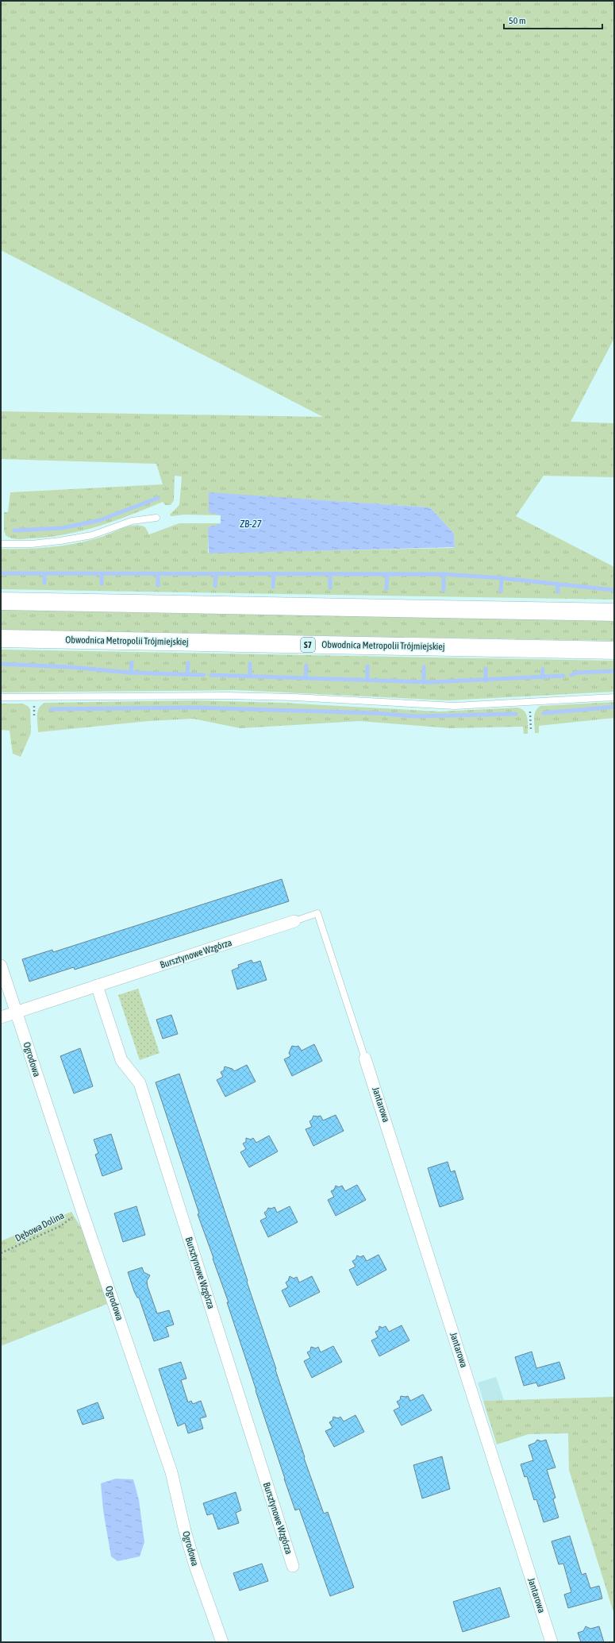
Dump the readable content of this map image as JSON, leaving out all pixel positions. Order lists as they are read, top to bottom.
{
  "streets": {
    "highway": ["Obwodnica Metropolii Trójmiejskiej", "S7"],
    "street": ["Bursztynowe Wzgórza", "Ogrodowa", "Jantarowa"],
    "path": ["Dębowa Dolina"]
  },
  "crossings": [
    ["Bursztynowe Wzgórza", "Ogrodowa"],
    ["Ogrodowa", "Dębowa Dolina"]
  ],
  "water": ["ZB-27"],
  "scale_bar": "50 m"
}
